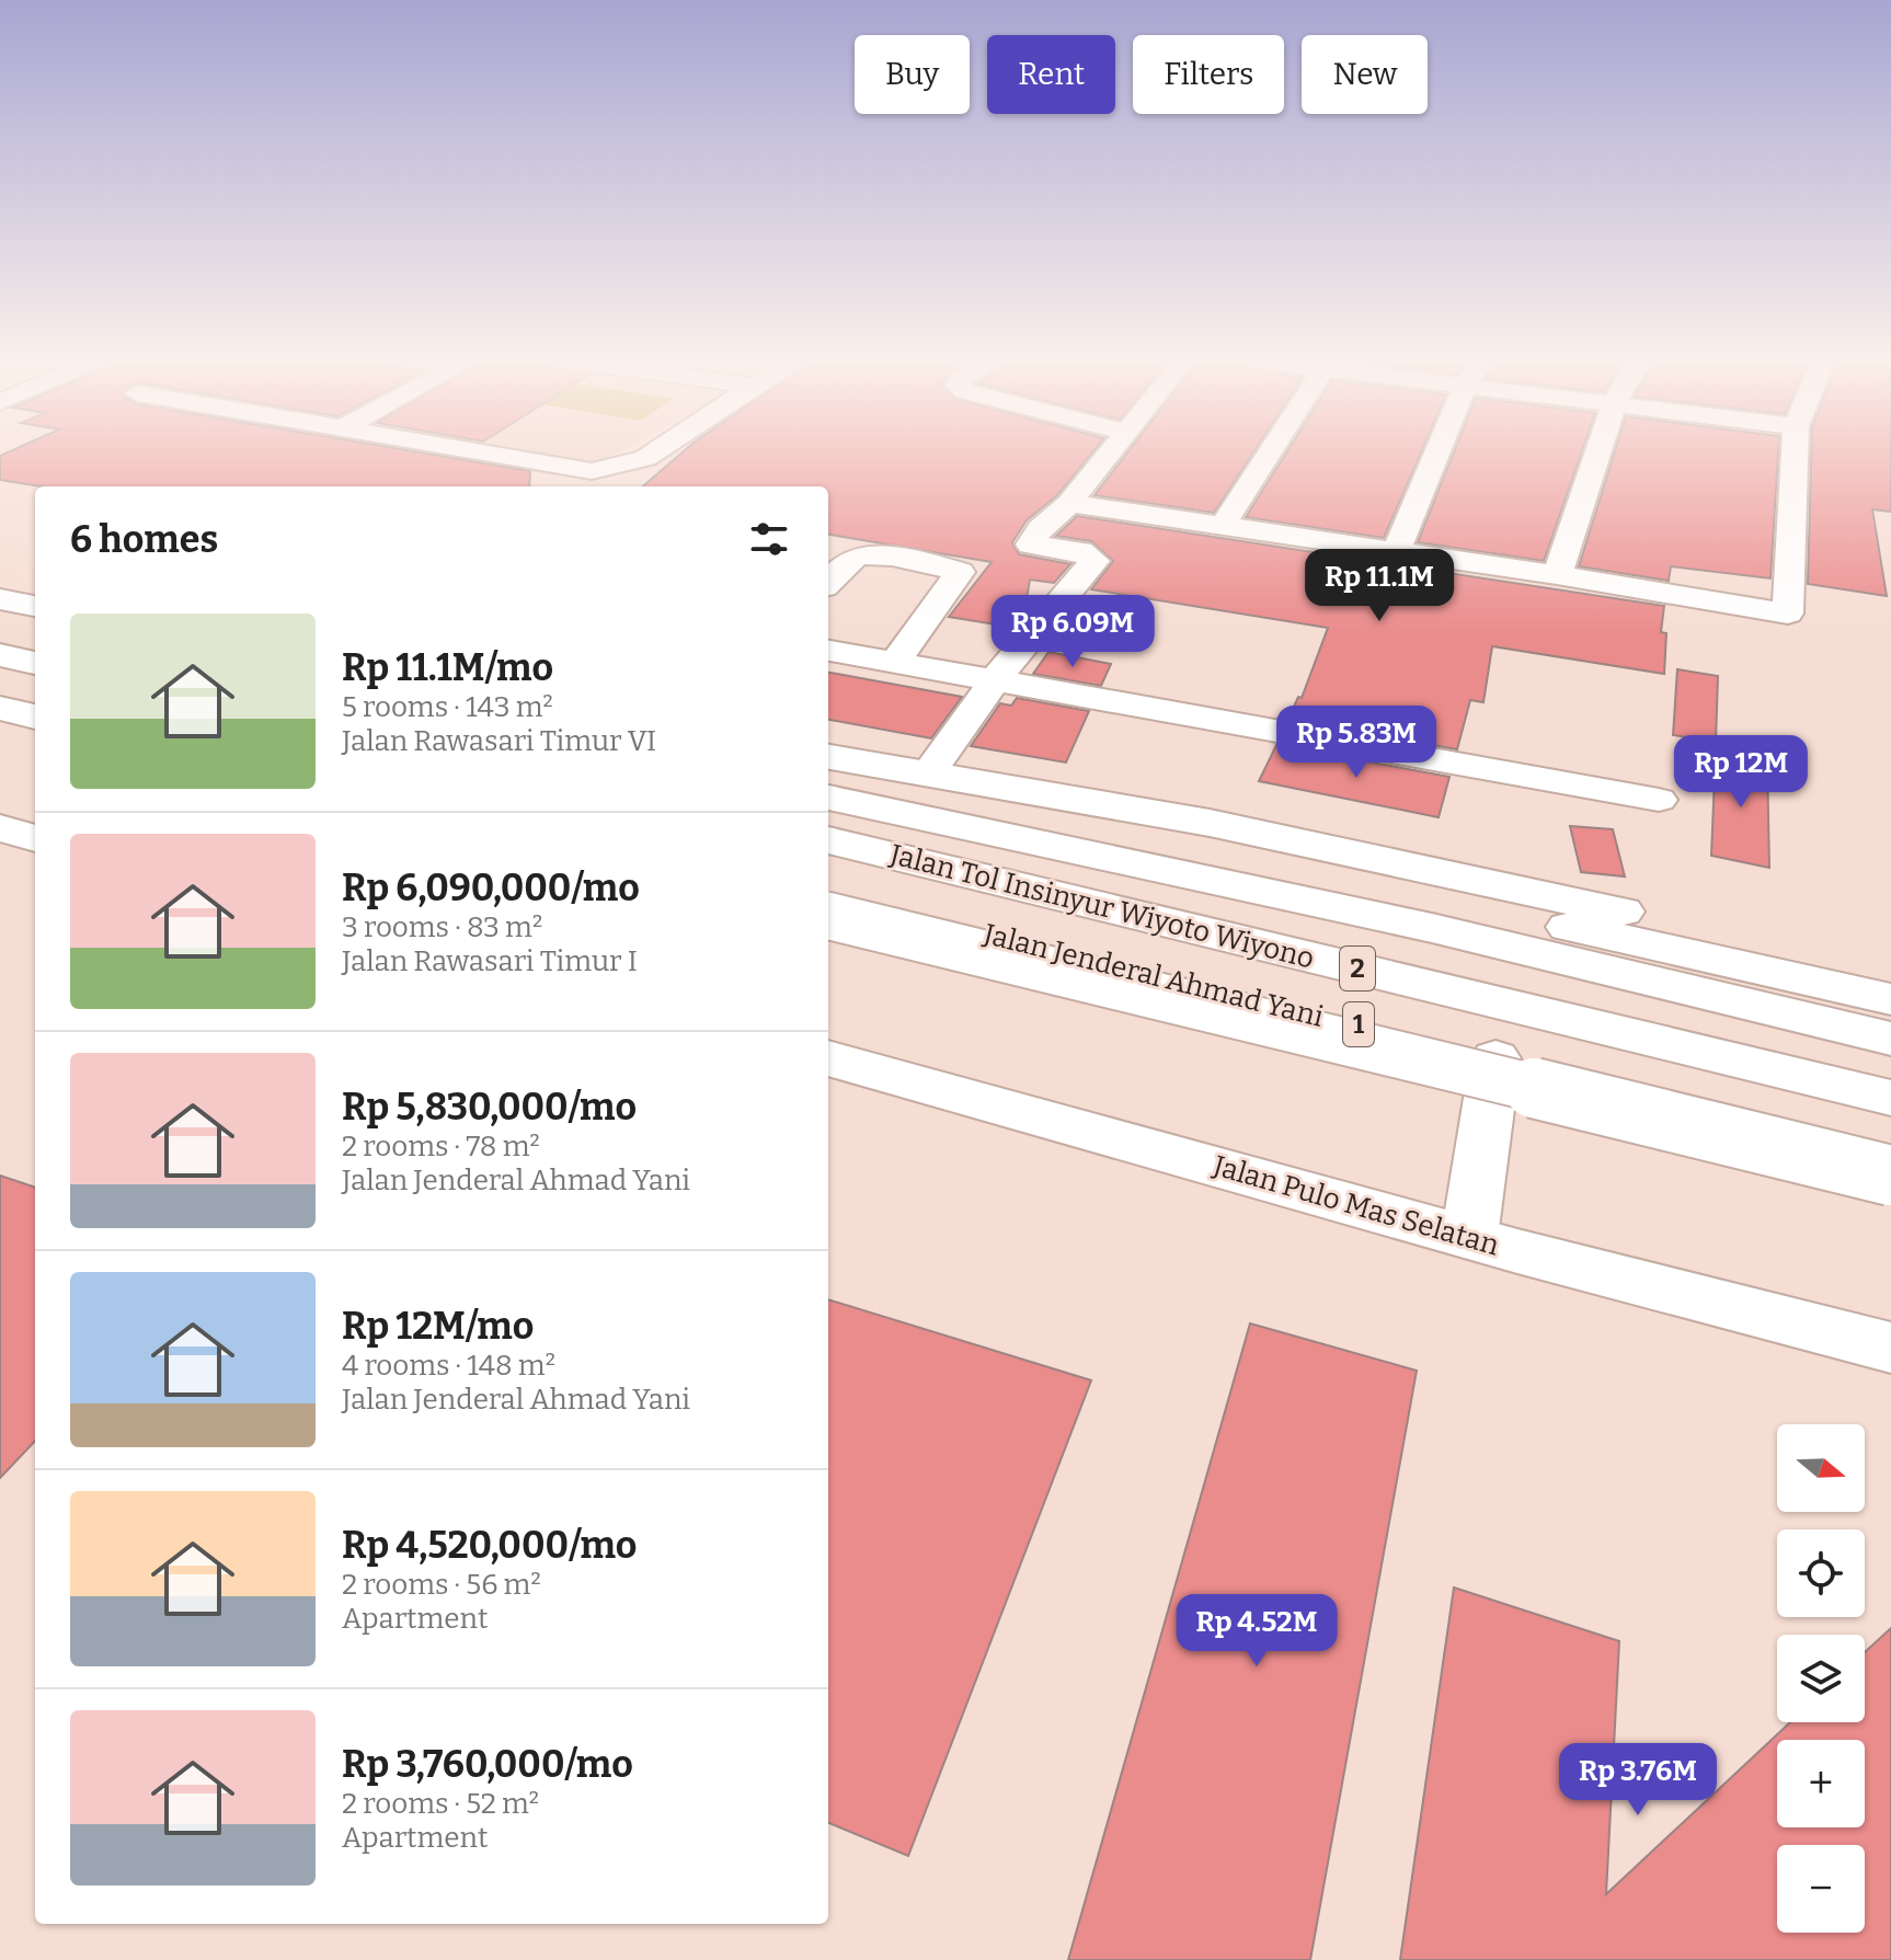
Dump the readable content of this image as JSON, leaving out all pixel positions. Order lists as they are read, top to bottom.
{
  "streets": {
    "main road": [
      "Jalan Tol Insinyur Wiyoto Wiyono",
      "2",
      "Jalan Jenderal Ahmad Yani",
      "1",
      "Jalan Pulo Mas Selatan"
    ]
  },
  "north": "right",
  "page": {
    "chip": [
      "Buy",
      "Rent",
      "Filters",
      "New"
    ],
    "heading": "6 homes",
    "price": [
      "Rp 11.1M",
      "Rp 6.09M",
      "Rp 5.83M",
      "Rp 12M",
      "Rp 4.52M",
      "Rp 3.76M"
    ],
    "list": [
      {
        "name": "Rp 11.1M/mo",
        "note": "5 rooms · 143 m² · Jalan Rawasari Timur VI"
      },
      {
        "name": "Rp 6,090,000/mo",
        "note": "3 rooms · 83 m² · Jalan Rawasari Timur I"
      },
      {
        "name": "Rp 5,830,000/mo",
        "note": "2 rooms · 78 m² · Jalan Jenderal Ahmad Yani"
      },
      {
        "name": "Rp 12M/mo",
        "note": "4 rooms · 148 m² · Jalan Jenderal Ahmad Yani"
      },
      {
        "name": "Rp 4,520,000/mo",
        "note": "2 rooms · 56 m² · Apartment"
      },
      {
        "name": "Rp 3,760,000/mo",
        "note": "2 rooms · 52 m² · Apartment"
      }
    ],
    "map_buttons": ["+", "−"]
  }
}
